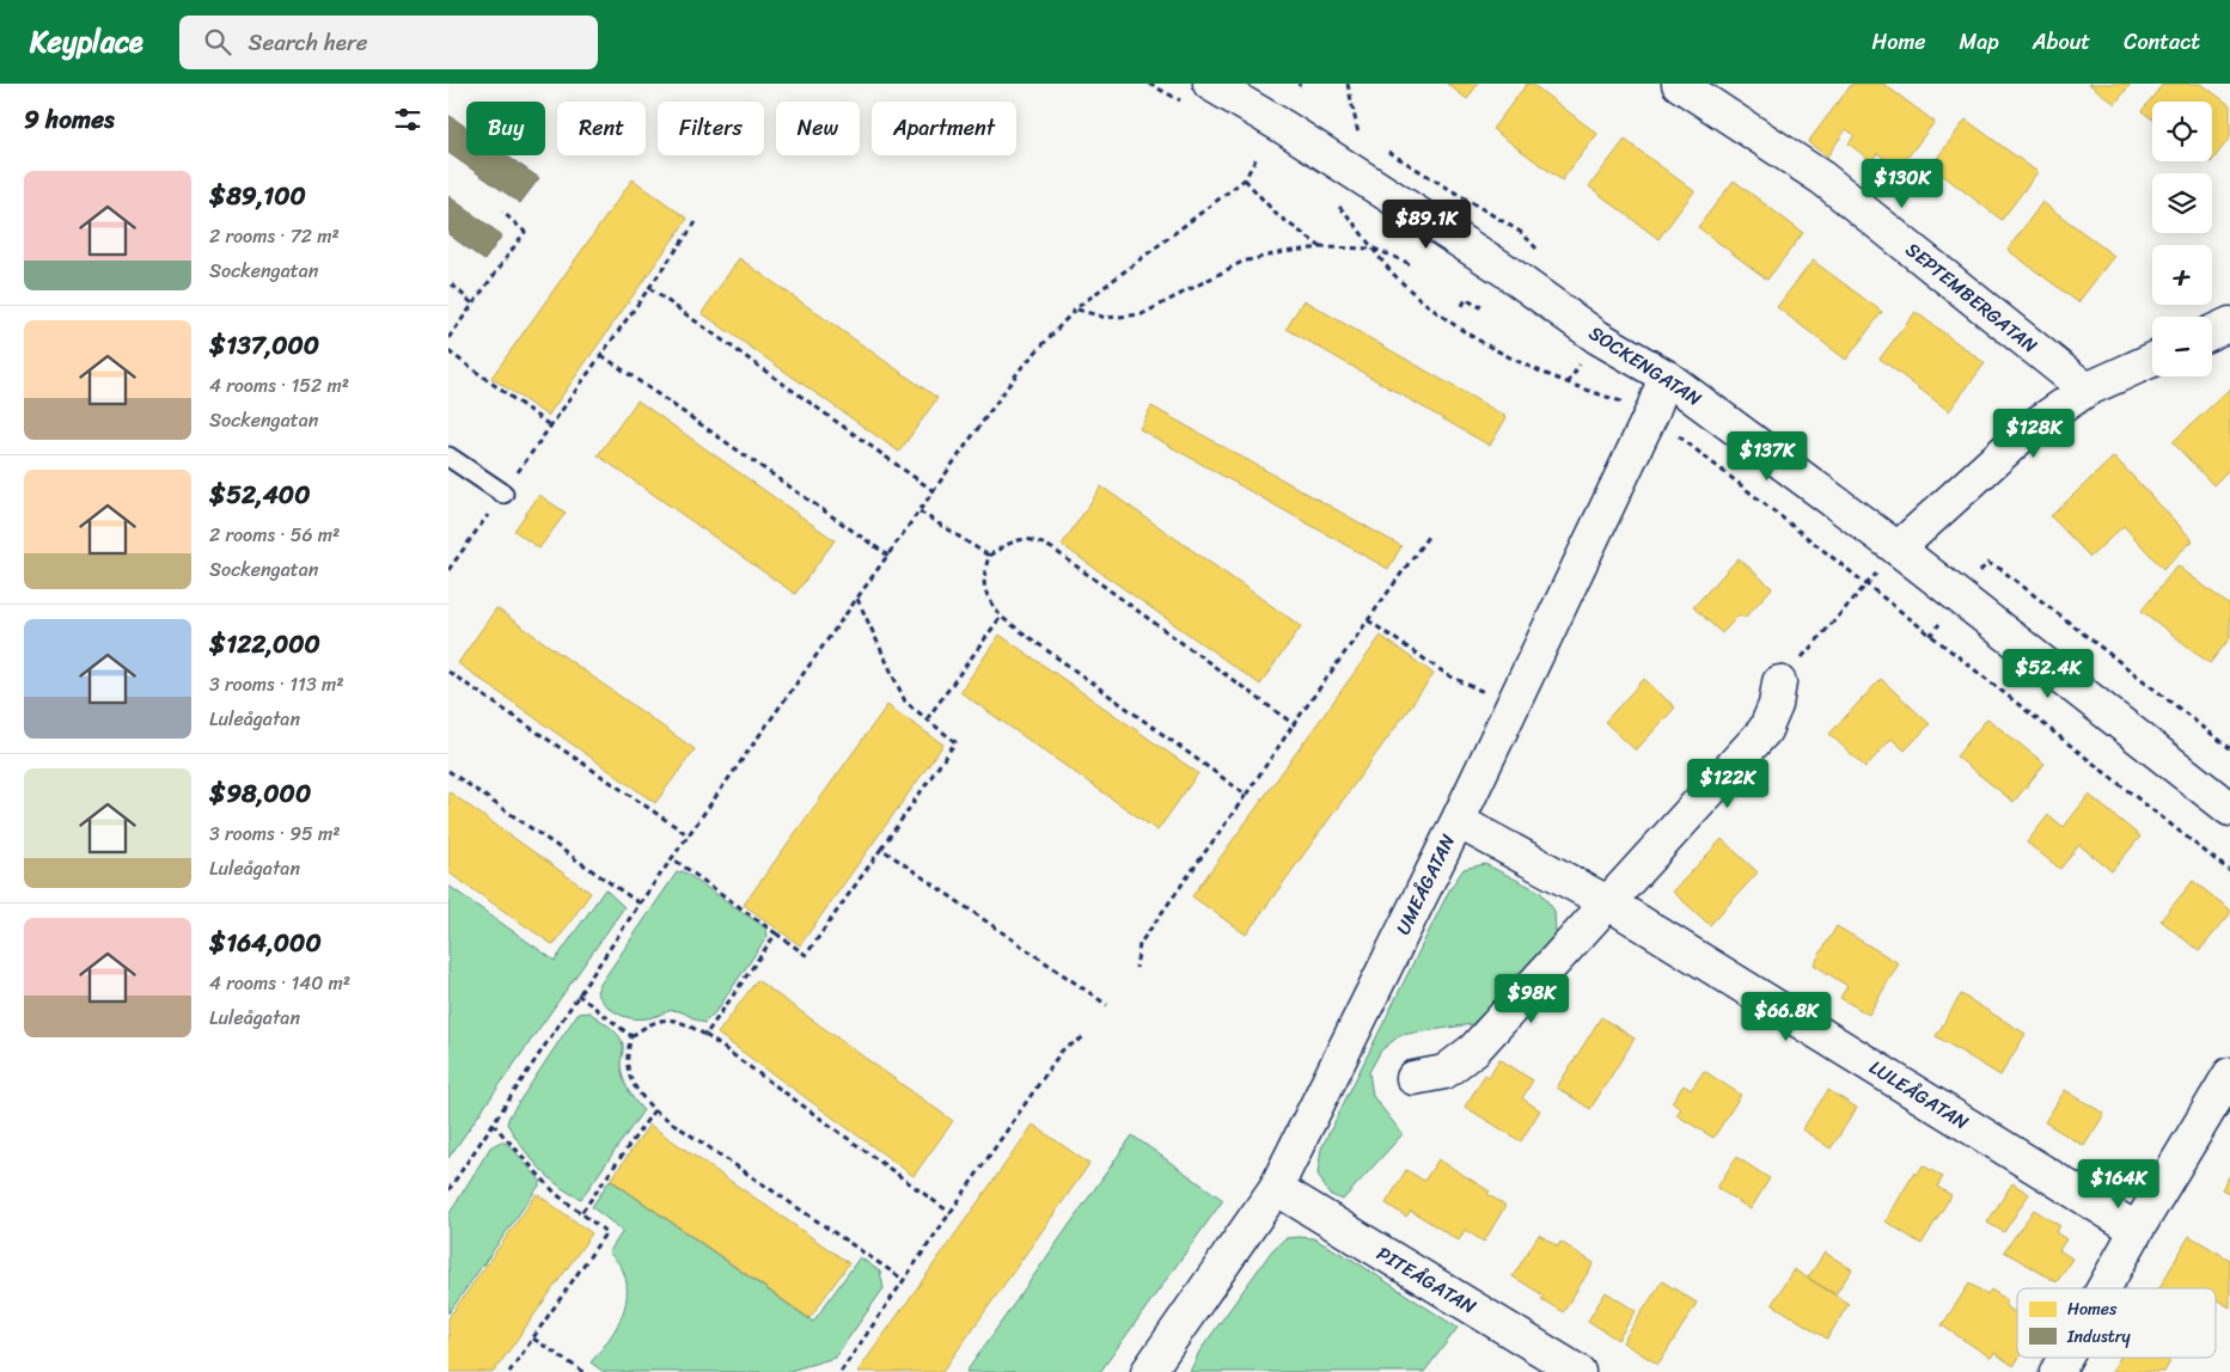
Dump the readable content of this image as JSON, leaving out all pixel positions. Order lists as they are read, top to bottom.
{
  "streets": {
    "street": [
      "SEPTEMBERGATAN",
      "SOCKENGATAN",
      "UMEÅGATAN",
      "LULEÅGATAN",
      "PITEÅGATAN"
    ]
  },
  "crossings": [
    ["SOCKENGATAN", "UMEÅGATAN"],
    ["UMEÅGATAN", "LULEÅGATAN"],
    ["UMEÅGATAN", "PITEÅGATAN"]
  ],
  "legend": ["Homes", "Industry"],
  "page": {
    "header": "Keyplace",
    "search": "Search here",
    "nav": [
      "Home",
      "Map",
      "About",
      "Contact"
    ],
    "heading": "9 homes",
    "map_buttons": ["+", "−"],
    "chip": [
      "Buy",
      "Rent",
      "Filters",
      "New",
      "Apartment"
    ],
    "list": [
      {
        "name": "$89,100",
        "note": "2 rooms · 72 m² · Sockengatan"
      },
      {
        "name": "$137,000",
        "note": "4 rooms · 152 m² · Sockengatan"
      },
      {
        "name": "$52,400",
        "note": "2 rooms · 56 m² · Sockengatan"
      },
      {
        "name": "$122,000",
        "note": "3 rooms · 113 m² · Luleågatan"
      },
      {
        "name": "$98,000",
        "note": "3 rooms · 95 m² · Luleågatan"
      },
      {
        "name": "$164,000",
        "note": "4 rooms · 140 m² · Luleågatan"
      }
    ],
    "price": [
      "$130K",
      "$89.1K",
      "$128K",
      "$137K",
      "$52.4K",
      "$122K",
      "$98K",
      "$66.8K",
      "$164K"
    ]
  }
}
